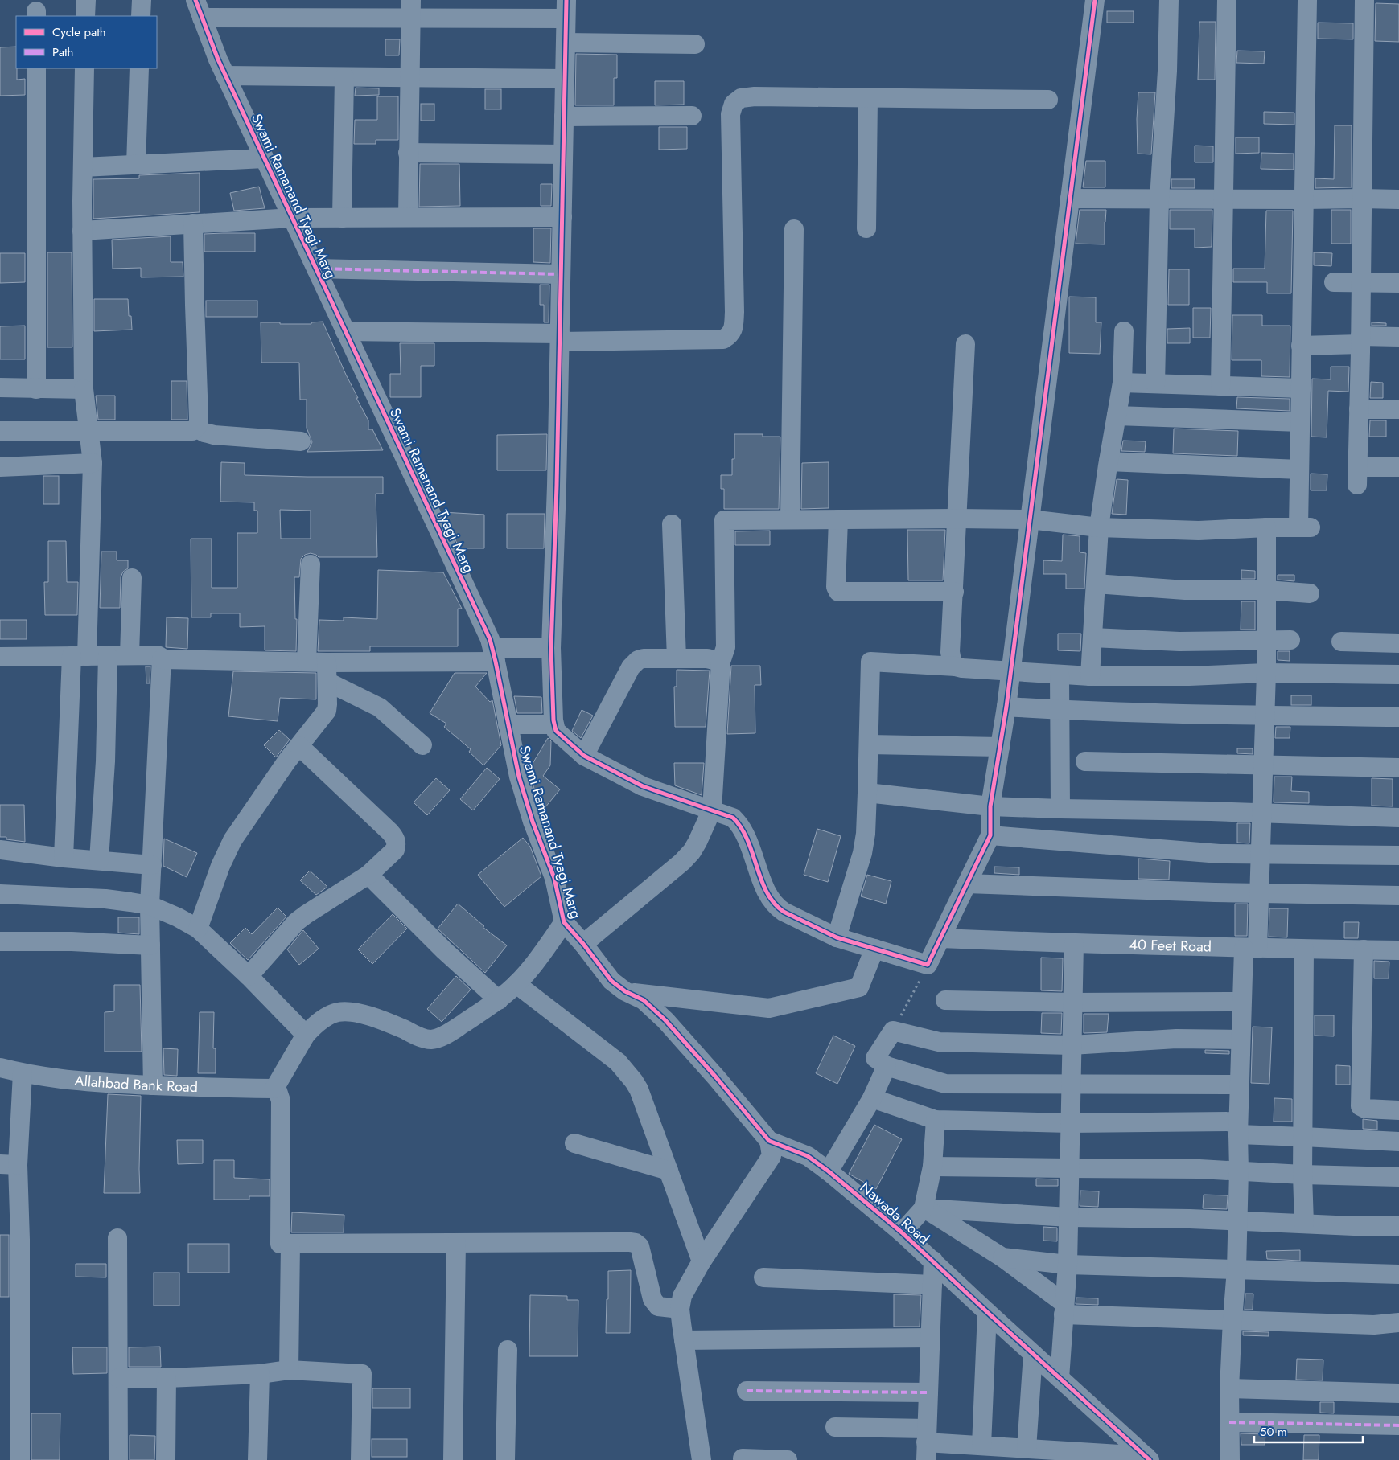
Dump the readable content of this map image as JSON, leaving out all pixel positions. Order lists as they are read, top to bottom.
{
  "streets": {
    "street": [
      "Swami Ramanand Tyagi Marg",
      "40 Feet Road",
      "Allahbad Bank Road",
      "Nawada Road"
    ]
  },
  "crossings": [
    ["Swami Ramanand Tyagi Marg", "Nawada Road"]
  ],
  "legend": ["Cycle path", "Path"],
  "scale_bar": "50 m"
}
